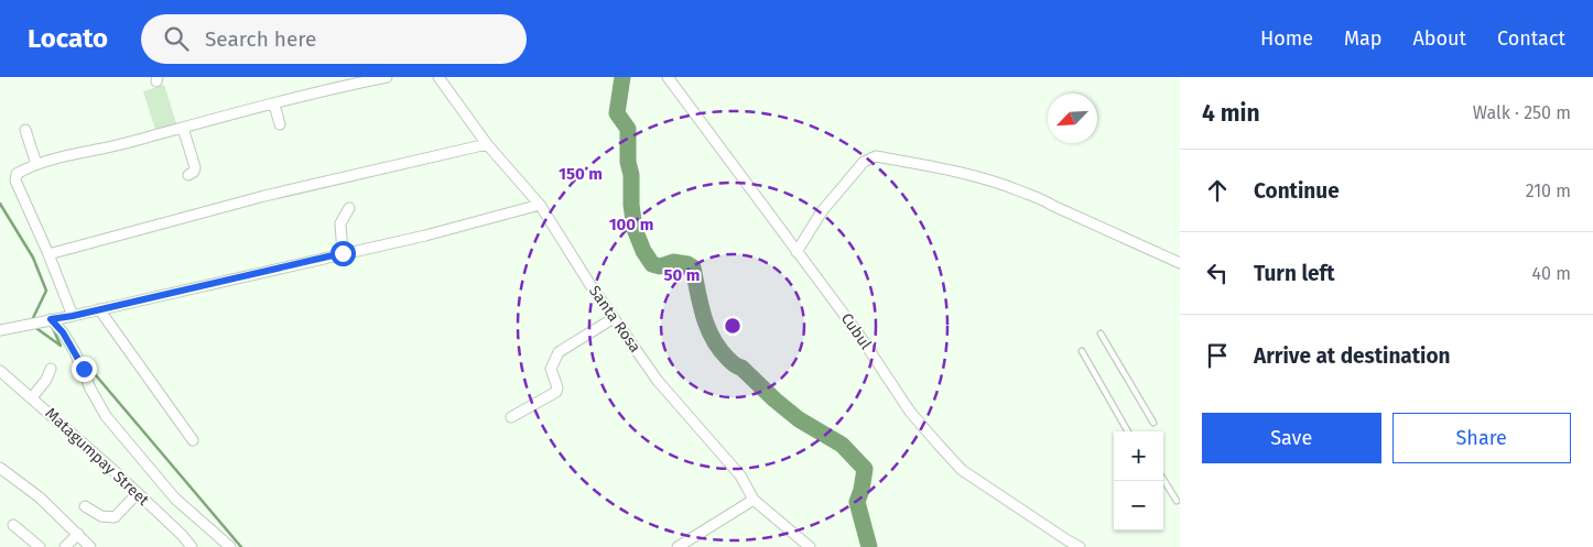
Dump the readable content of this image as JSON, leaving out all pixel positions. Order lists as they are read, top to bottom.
{
  "streets": {
    "street": ["Santa Rosa", "Cubul", "Matagumpay Street"]
  },
  "north": "bottom left",
  "page": {
    "header": "Locato",
    "search": "Search here",
    "nav": [
      "Home",
      "Map",
      "About",
      "Contact"
    ],
    "heading": ["4 min", "Walk · 250 m"],
    "list": [
      ["Continue", "210 m"],
      ["Turn left", "40 m"],
      "Arrive at destination"
    ],
    "buttons": ["Save", "Share"],
    "map_buttons": ["+", "−"]
  },
  "rings": ["150 m", "100 m", "50 m"]
}
